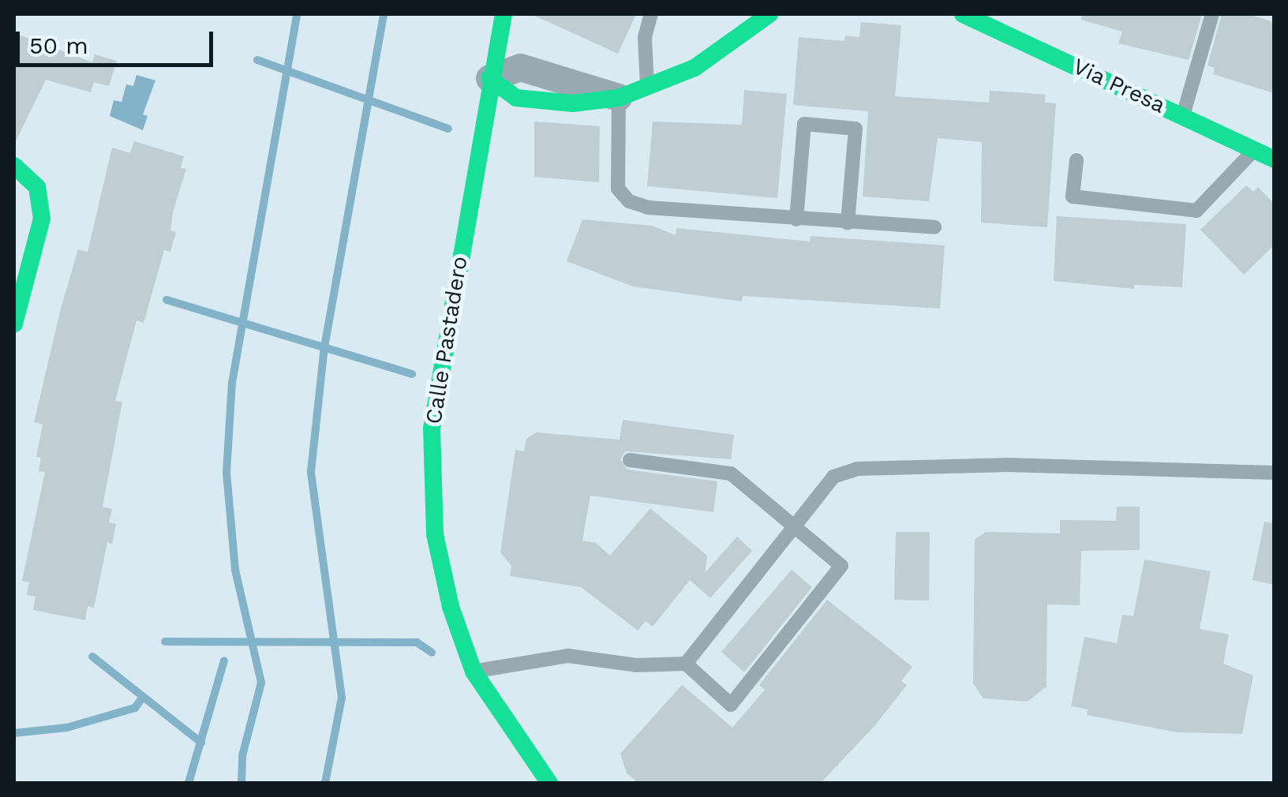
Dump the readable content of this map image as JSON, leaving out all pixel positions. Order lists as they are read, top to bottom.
{
  "streets": {
    "street": ["Via Presa", "Calle Pastadero"]
  },
  "scale_bar": "50 m"
}
